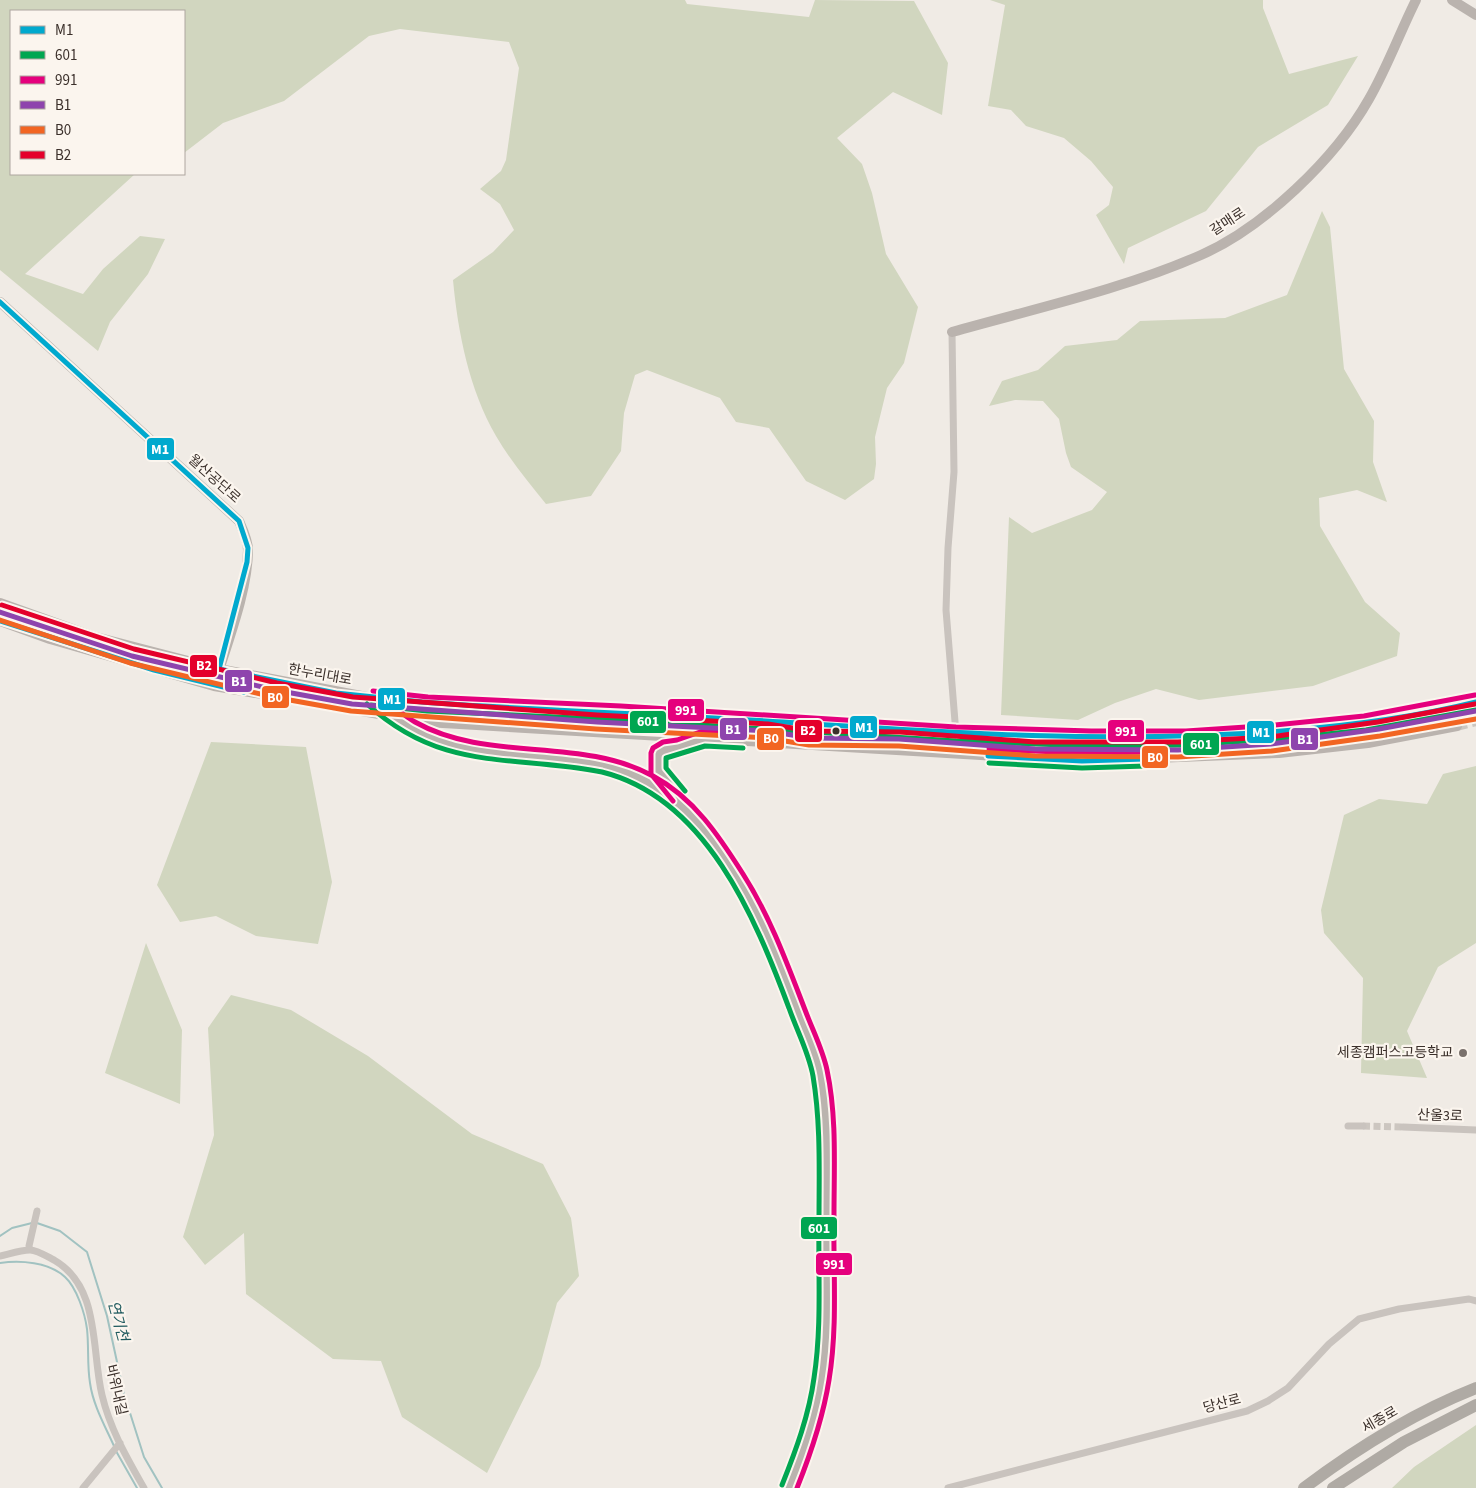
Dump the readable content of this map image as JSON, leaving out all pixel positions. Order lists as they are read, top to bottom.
{
  "streets": {
    "highway": ["세종로"],
    "street": [
      "갈매로",
      "월산공단로",
      "한누리대로",
      "산울3로",
      "바위내길",
      "당산로"
    ]
  },
  "crossings": [
    ["월산공단로", "한누리대로"]
  ],
  "water": ["연기천"],
  "places": ["세종캠퍼스고등학교"],
  "lines": [
    "transit line M1",
    "transit line B2",
    "transit line B1",
    "transit line B0",
    "transit line 991",
    "transit line 601"
  ],
  "legend": [
    "M1",
    "601",
    "991",
    "B1",
    "B0",
    "B2"
  ]
}
